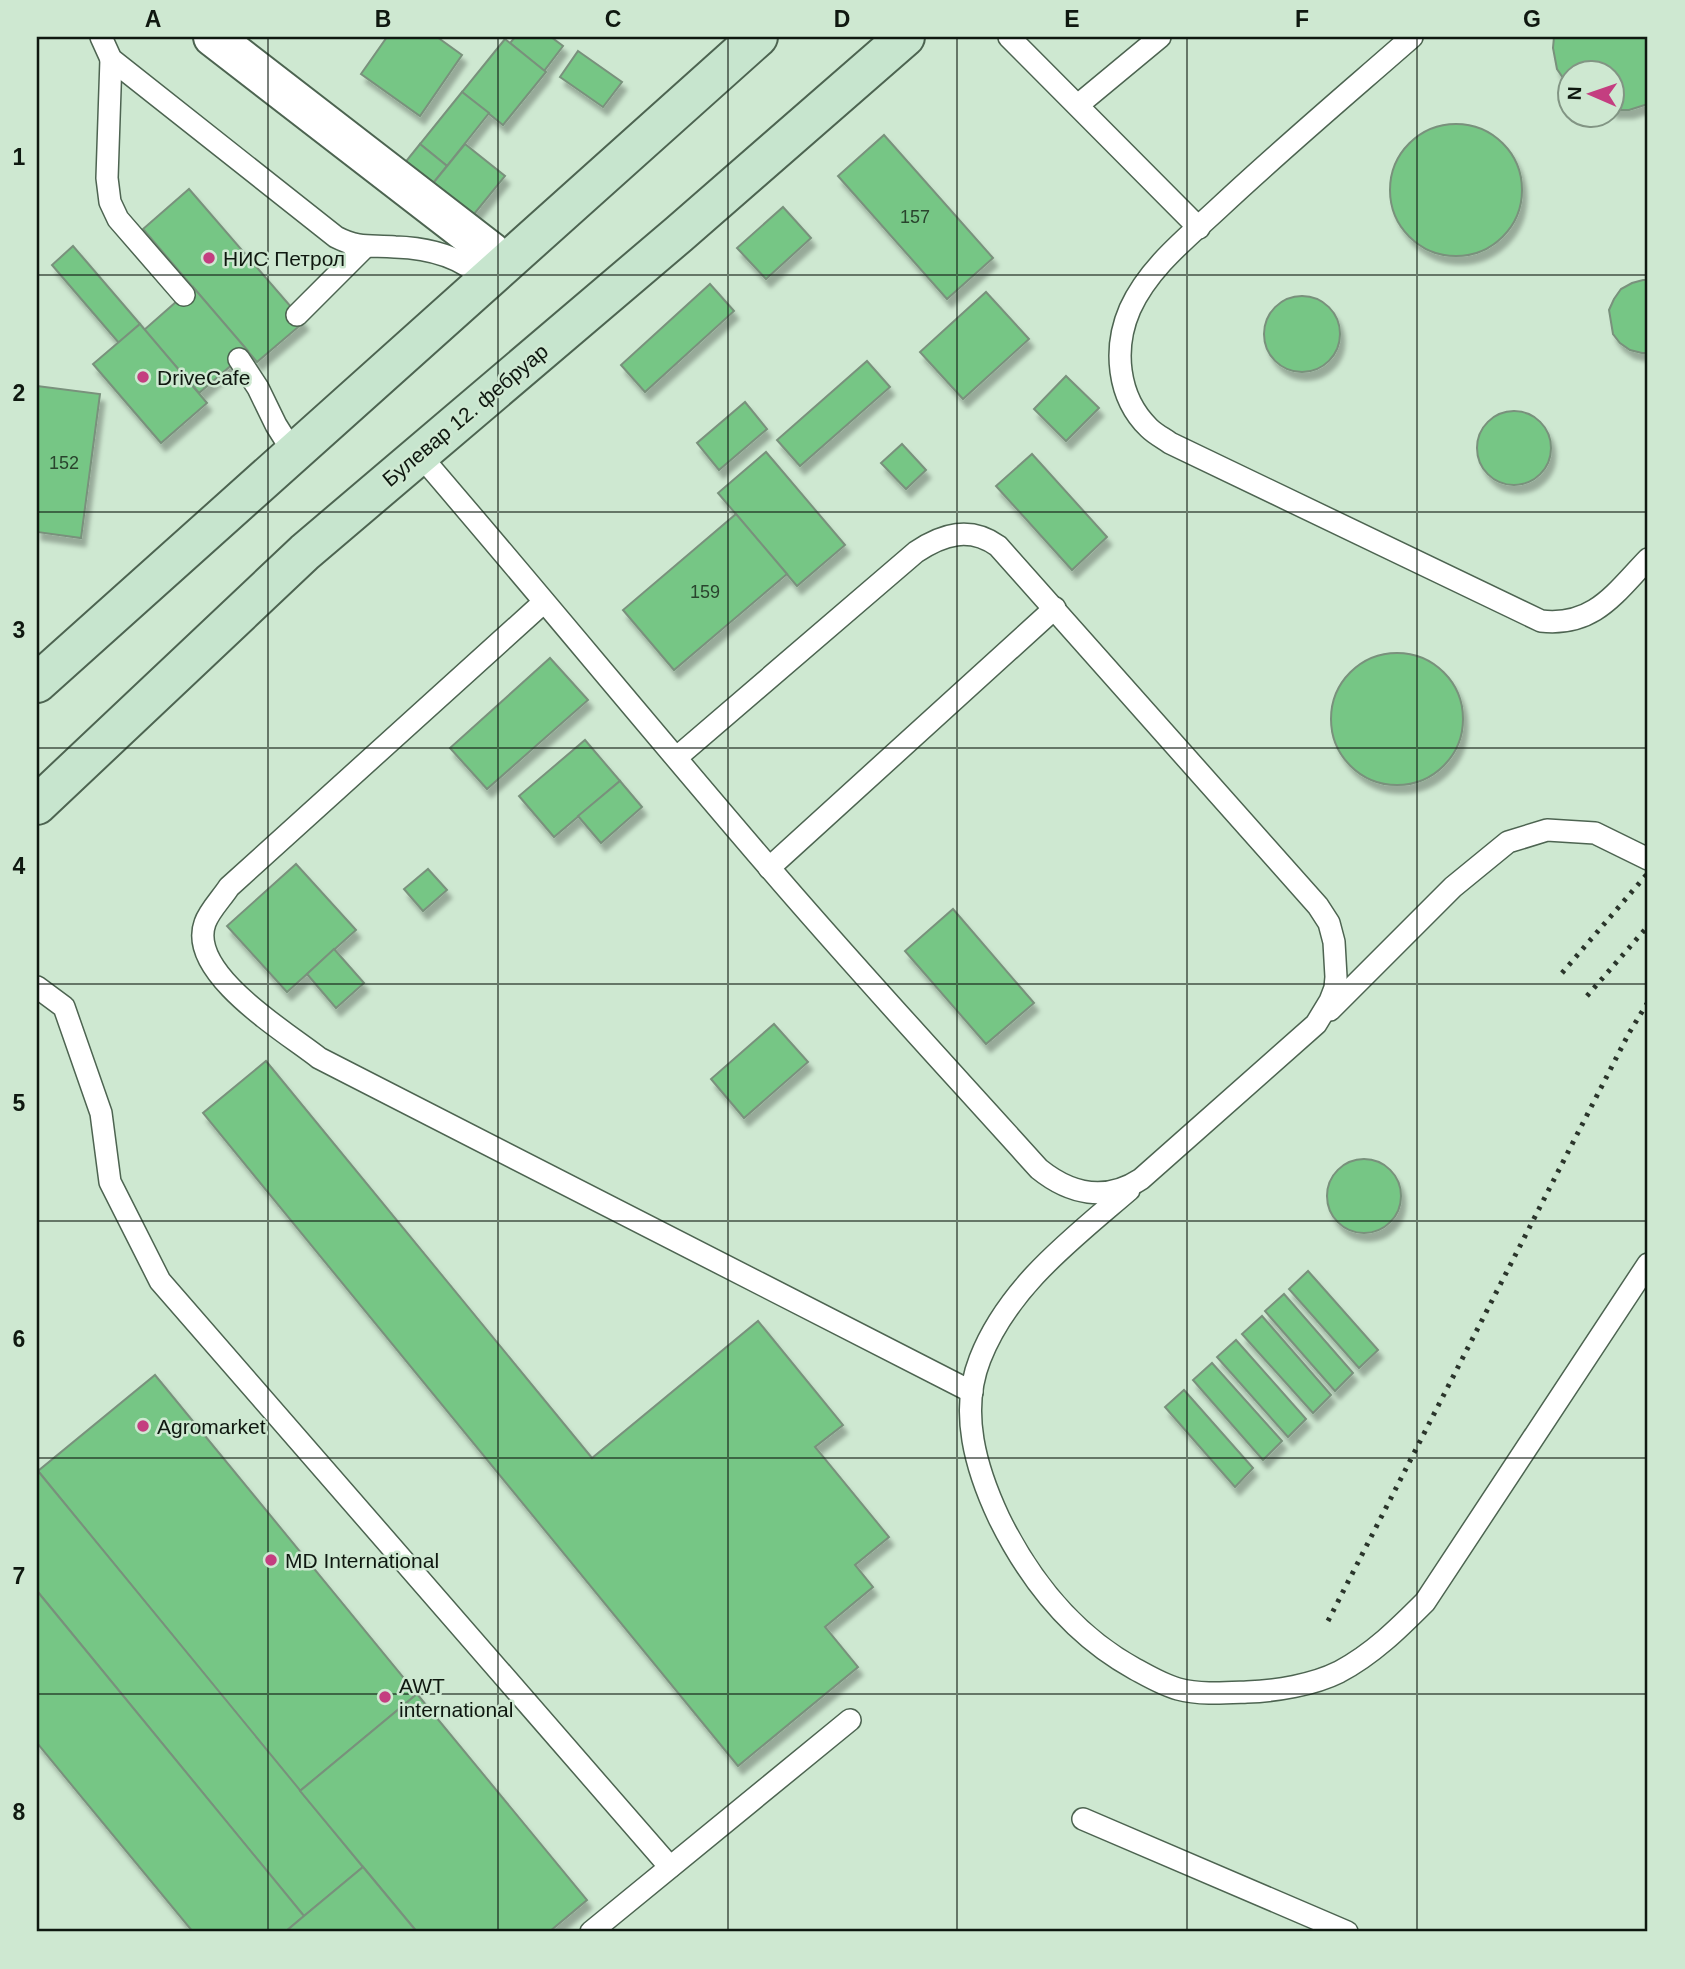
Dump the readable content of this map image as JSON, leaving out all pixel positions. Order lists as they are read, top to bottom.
{
  "streets": {
    "main road": ["Булевар 12. фебруар"]
  },
  "places": [
    "НИС Петрол",
    "DriveCafe",
    "Agromarket",
    "MD International",
    "AWT international"
  ],
  "house_numbers": ["157", "152", "159"],
  "north": "left",
  "grid": {
    "columns": [
      "A",
      "B",
      "C",
      "D",
      "E",
      "F",
      "G"
    ],
    "rows": [
      "1",
      "2",
      "3",
      "4",
      "5",
      "6",
      "7",
      "8"
    ]
  }
}
